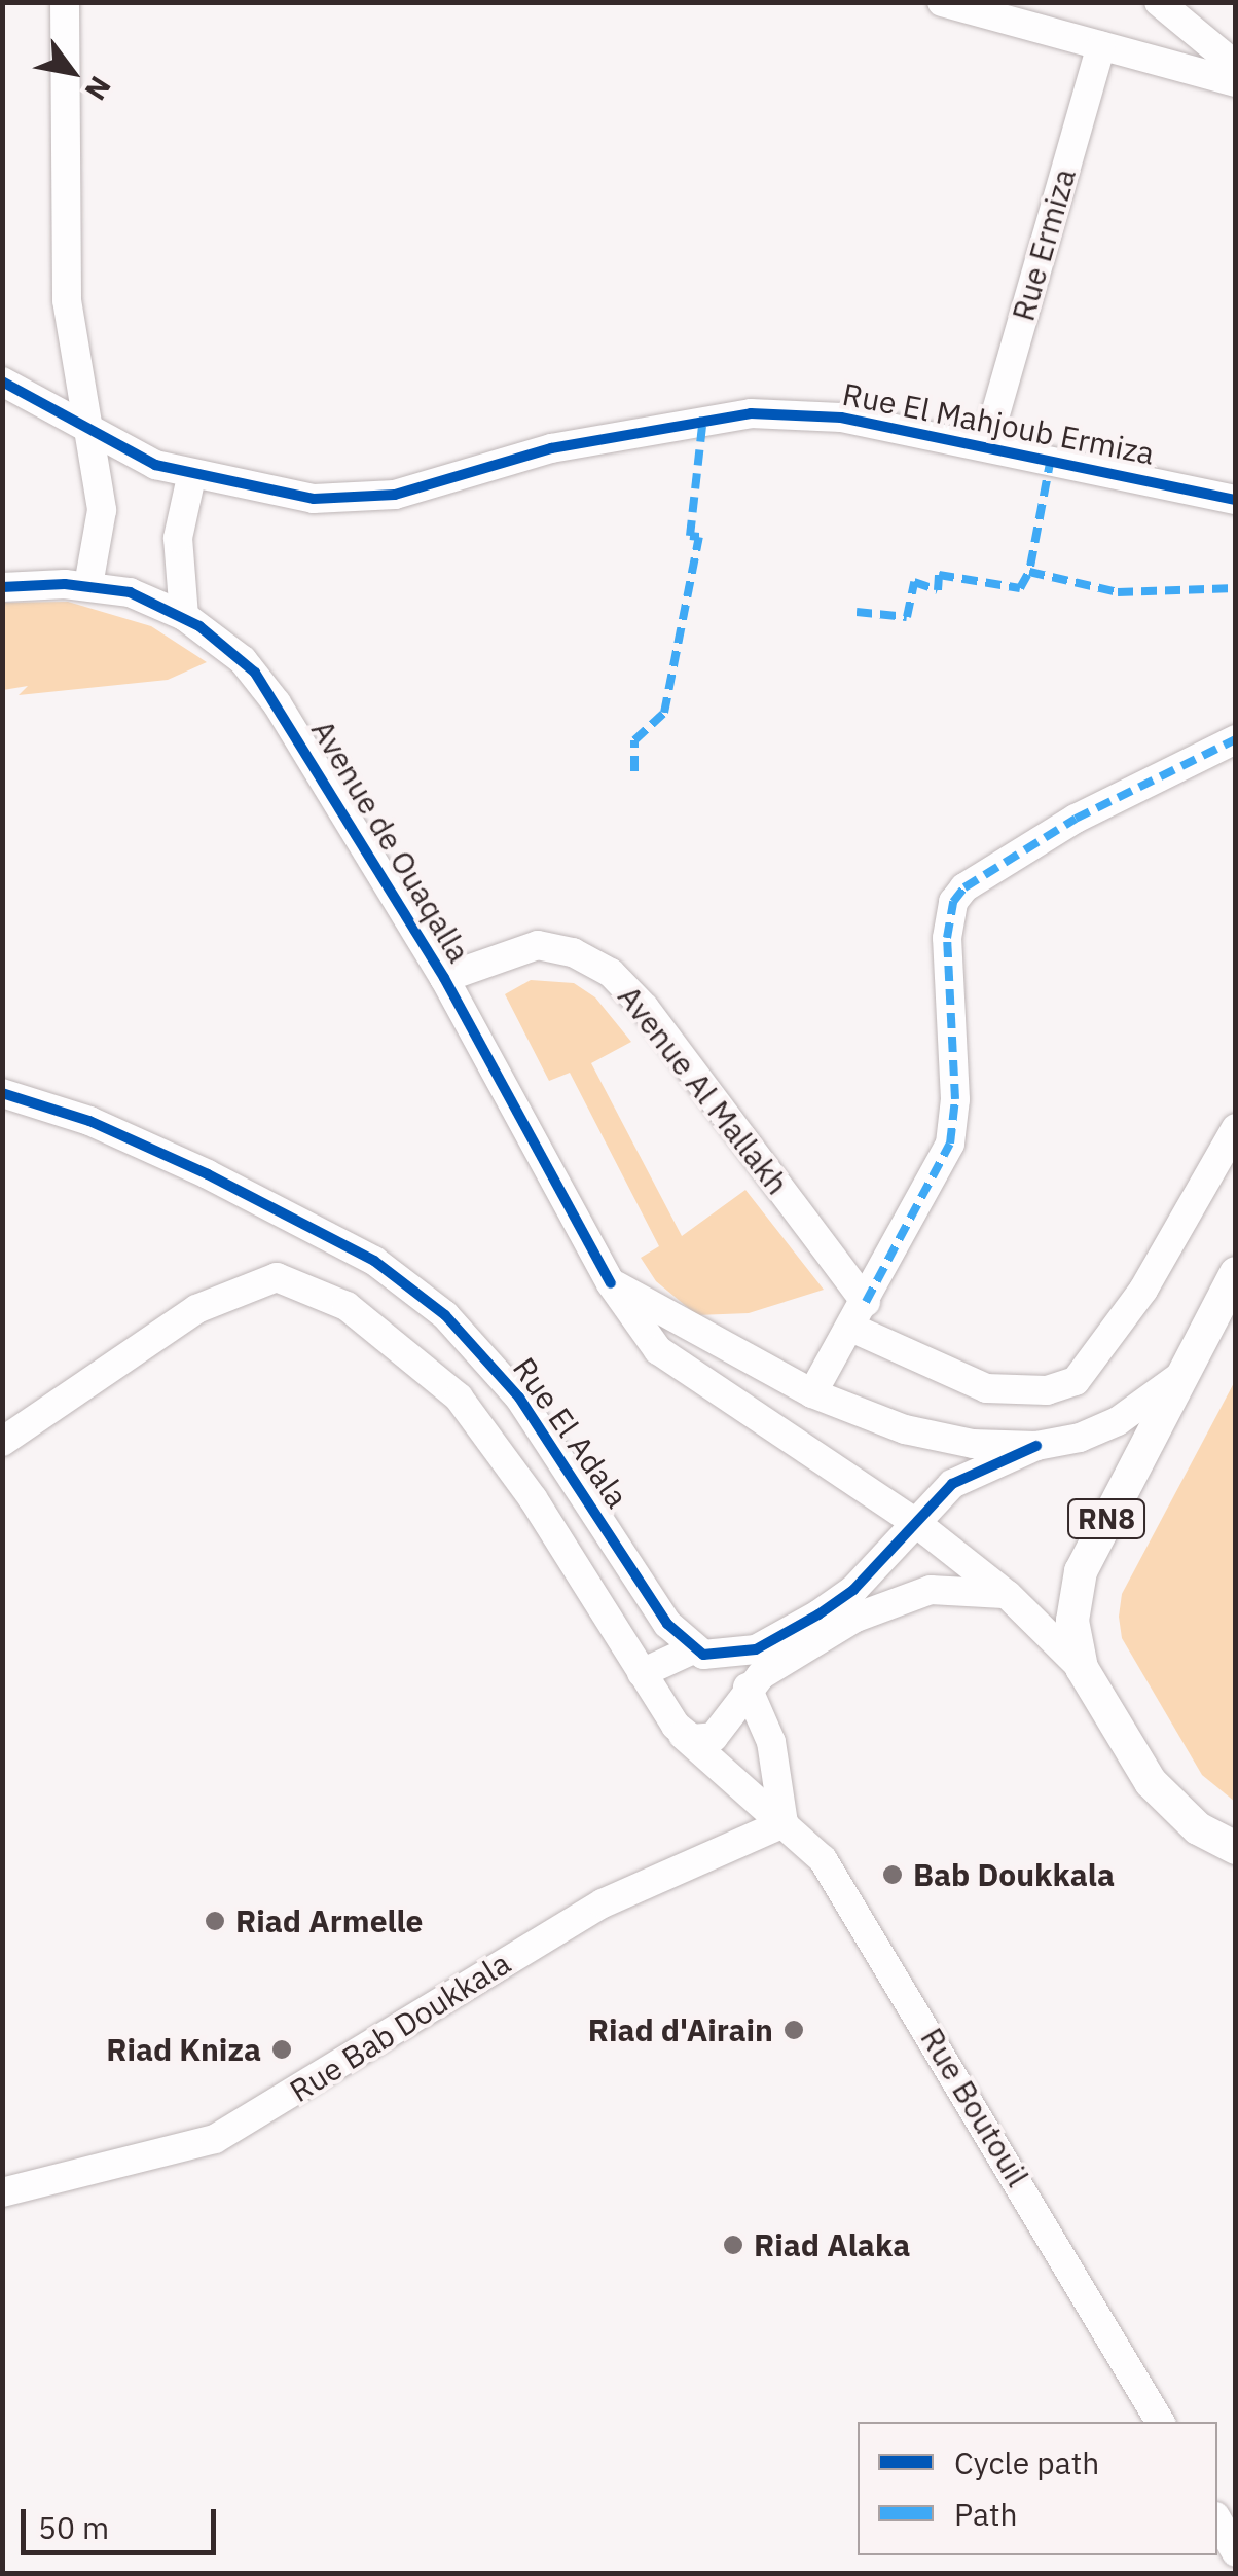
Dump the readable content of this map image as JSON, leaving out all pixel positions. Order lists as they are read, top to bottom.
{
  "streets": {
    "main road": ["RN8"],
    "street": [
      "Rue Ermiza",
      "Rue El Mahjoub Ermiza",
      "Avenue de Ouaqalla",
      "Avenue Al Mallakh",
      "Rue El Adala",
      "Rue Bab Doukkala",
      "Rue Boutouil"
    ]
  },
  "crossings": [
    ["Rue Ermiza", "Rue El Mahjoub Ermiza"],
    ["Avenue de Ouaqalla", "Avenue Al Mallakh"],
    ["Avenue de Ouaqalla", "RN8"],
    ["Rue Bab Doukkala", "Rue Boutouil"]
  ],
  "places": [
    "Bab Doukkala",
    "Riad Armelle",
    "Riad d'Airain",
    "Riad Kniza",
    "Riad Alaka"
  ],
  "legend": ["Cycle path", "Path"],
  "scale_bar": "50 m",
  "north": "bottom right"
}
